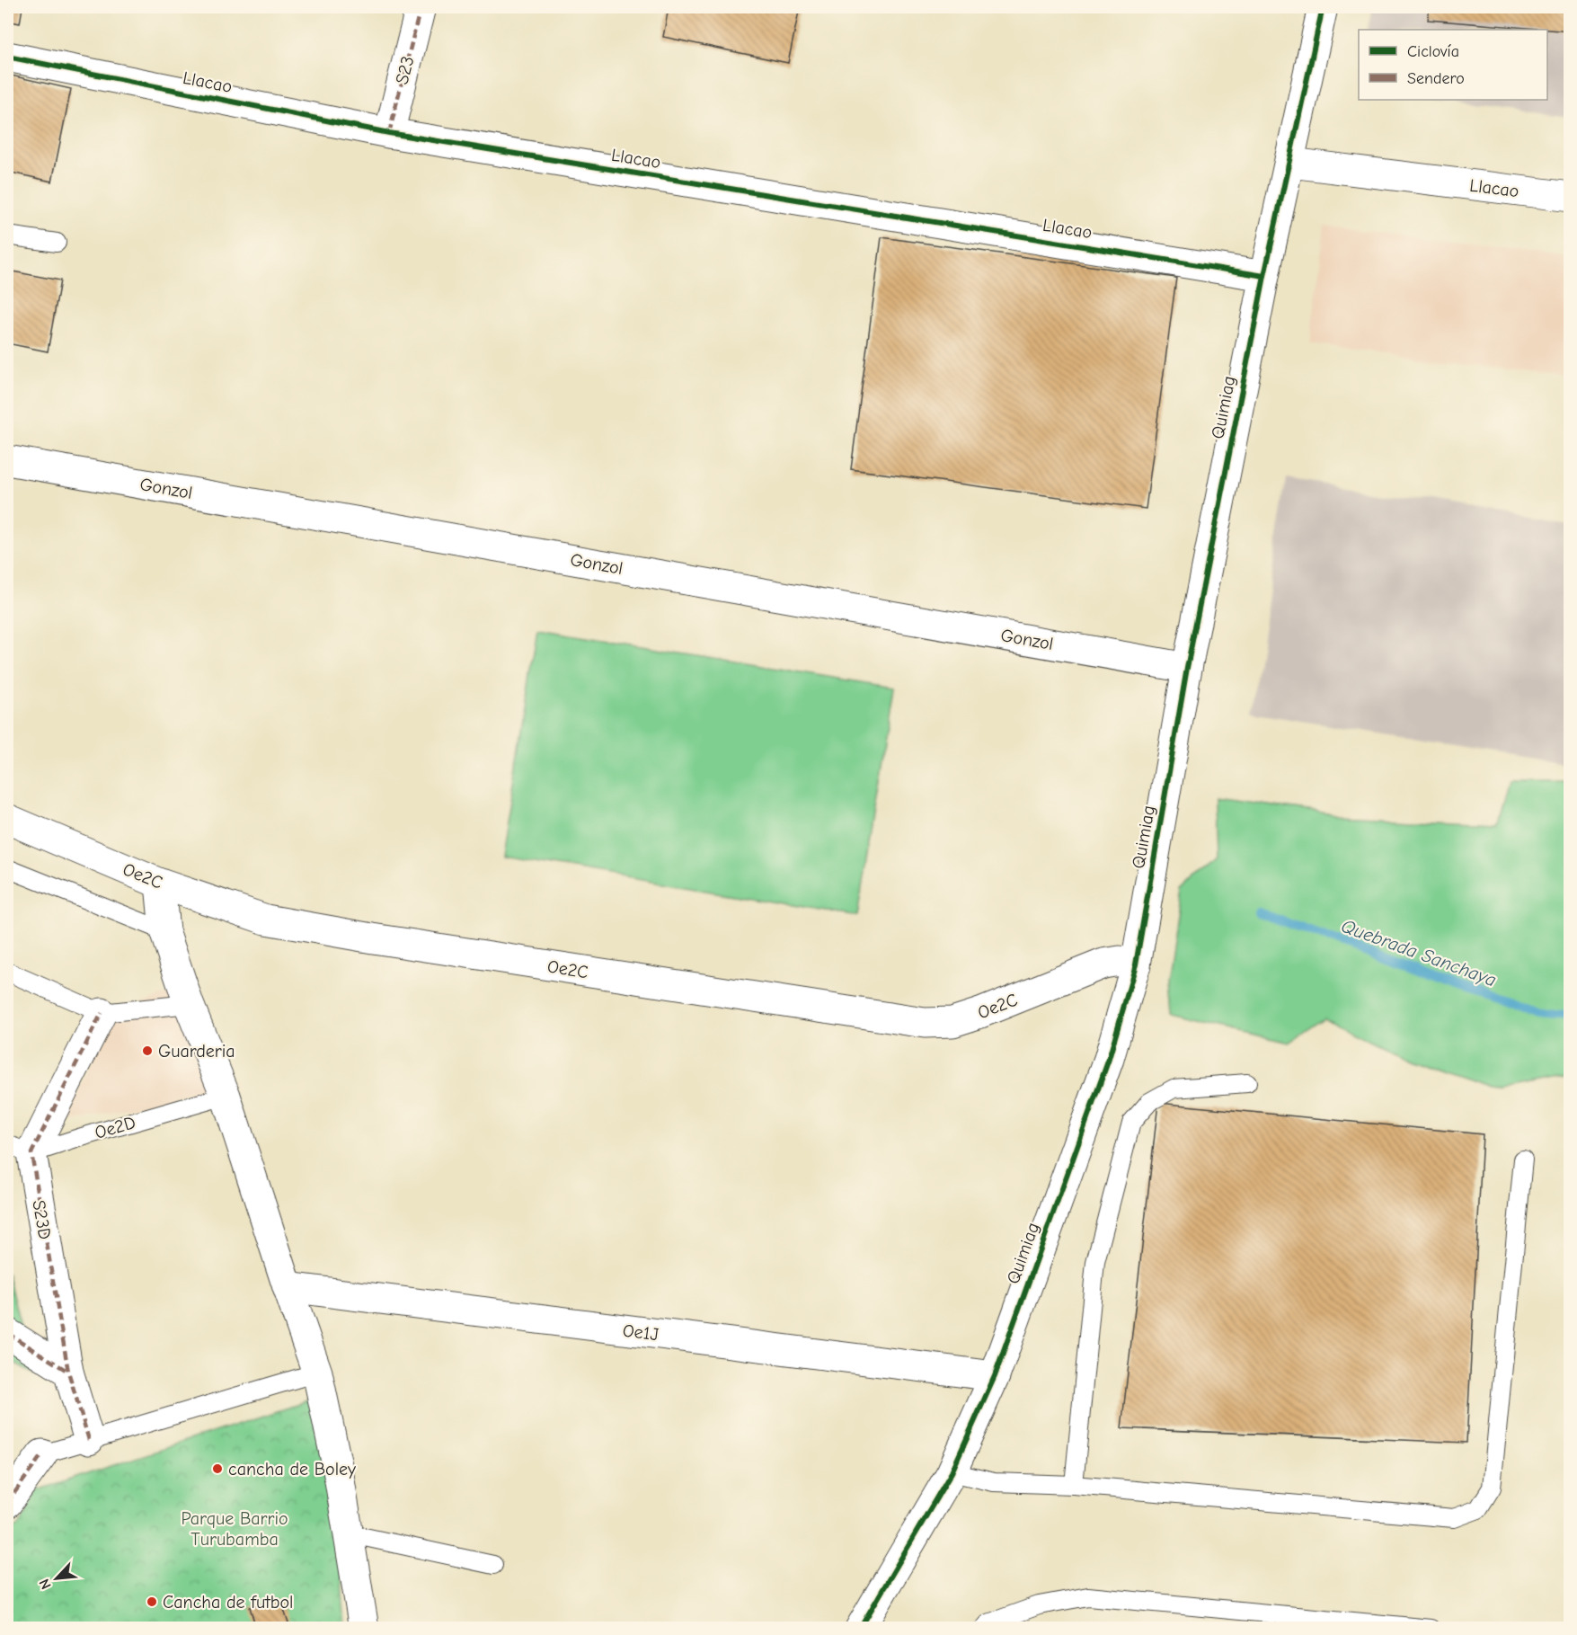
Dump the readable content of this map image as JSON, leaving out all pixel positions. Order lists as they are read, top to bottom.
{
  "streets": {
    "street": [
      "S23",
      "Llacao",
      "Quimiag",
      "Gonzol",
      "Oe2C",
      "S23D",
      "Oe1J"
    ],
    "lane": ["Oe2D"]
  },
  "crossings": [
    ["S23", "Llacao"],
    ["Llacao", "Quimiag"],
    ["Quimiag", "Gonzol"],
    ["Quimiag", "Oe2C"],
    ["Quimiag", "Oe1J"],
    ["Oe2D", "S23D"]
  ],
  "water": ["Quebrada Sanchaya"],
  "parks": ["Parque Barrio Turubamba"],
  "places": ["Guarderia", "cancha de Boley", "Cancha de futbol"],
  "legend": ["Ciclovía", "Sendero"],
  "north": "bottom left"
}
